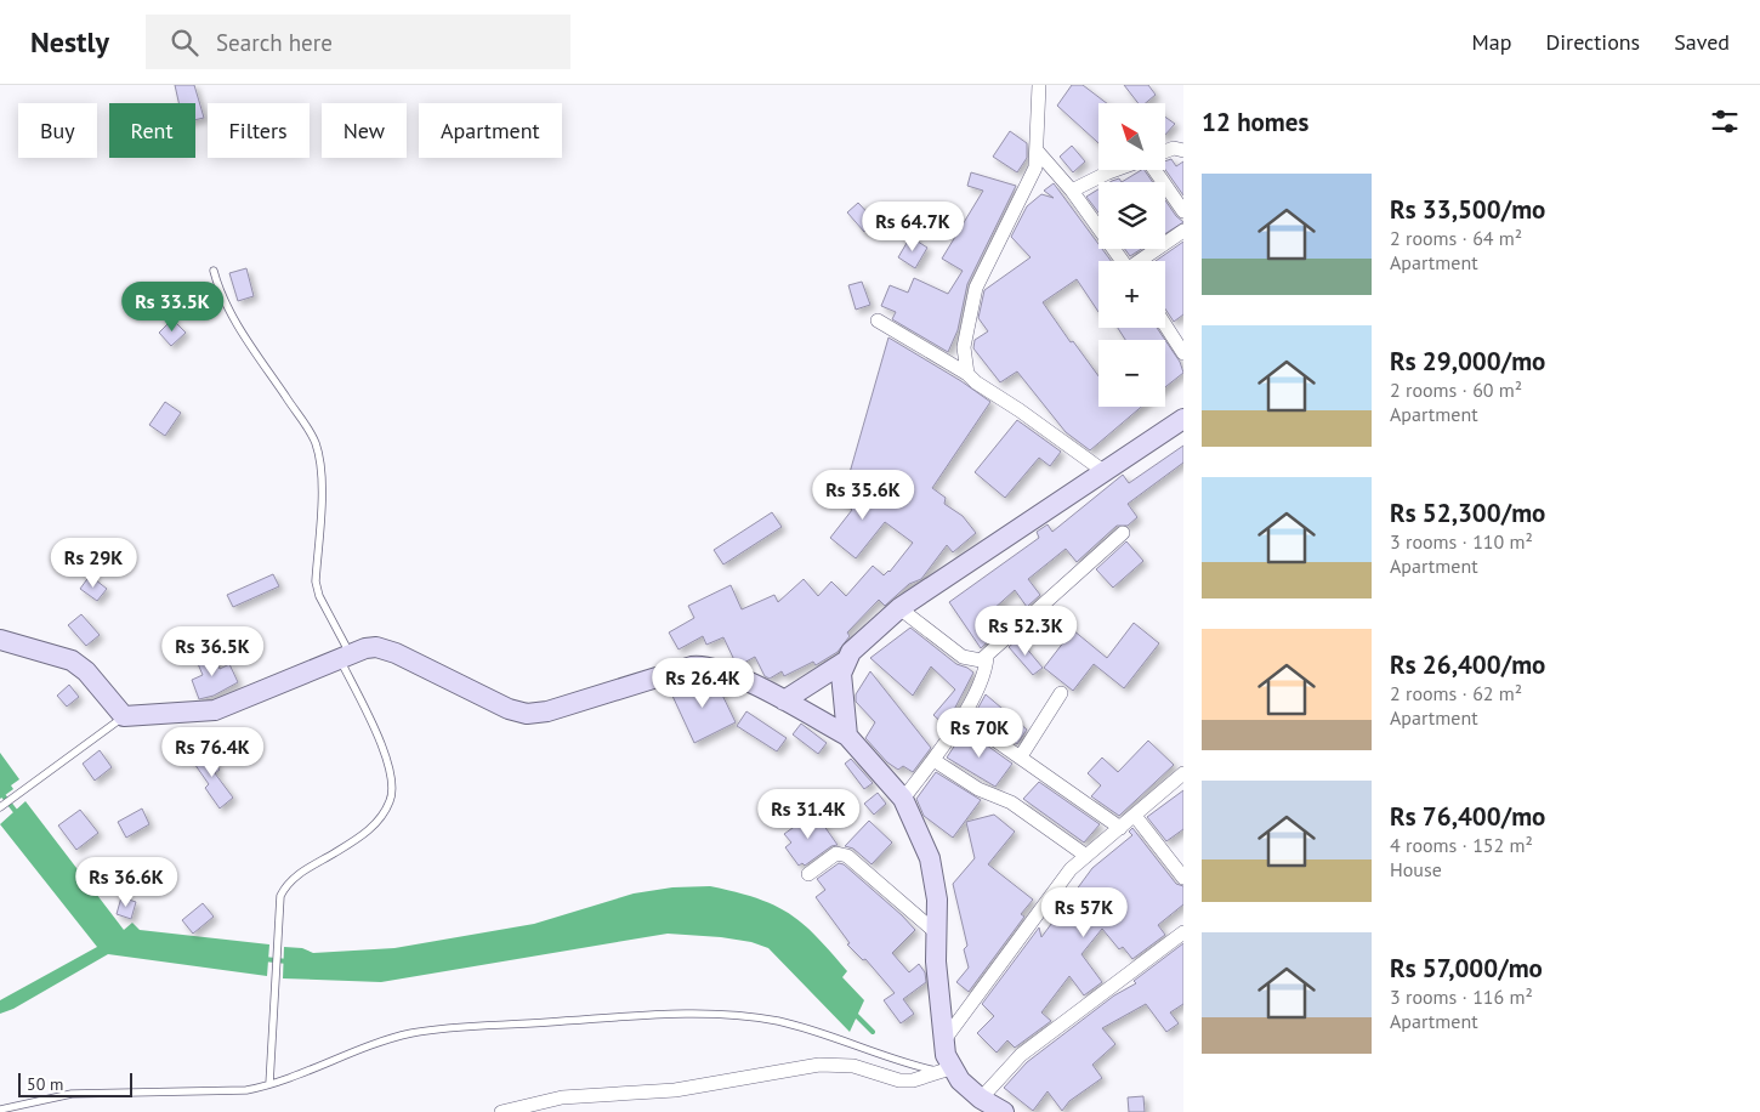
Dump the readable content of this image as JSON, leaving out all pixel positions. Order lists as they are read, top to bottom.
{
  "scale_bar": "50 m",
  "north": "top left",
  "page": {
    "header": "Nestly",
    "search": "Search here",
    "nav": ["Map", "Directions", "Saved"],
    "heading": "12 homes",
    "map_buttons": ["+", "−"],
    "chip": [
      "Buy",
      "Rent",
      "Filters",
      "New",
      "Apartment"
    ],
    "list": [
      {
        "name": "Rs 33,500/mo",
        "note": "2 rooms · 64 m² · Apartment"
      },
      {
        "name": "Rs 29,000/mo",
        "note": "2 rooms · 60 m² · Apartment"
      },
      {
        "name": "Rs 52,300/mo",
        "note": "3 rooms · 110 m² · Apartment"
      },
      {
        "name": "Rs 26,400/mo",
        "note": "2 rooms · 62 m² · Apartment"
      },
      {
        "name": "Rs 76,400/mo",
        "note": "4 rooms · 152 m² · House"
      },
      {
        "name": "Rs 57,000/mo",
        "note": "3 rooms · 116 m² · Apartment"
      }
    ],
    "price": [
      "Rs 64.7K",
      "Rs 33.5K",
      "Rs 35.6K",
      "Rs 29K",
      "Rs 52.3K",
      "Rs 36.5K",
      "Rs 26.4K",
      "Rs 70K",
      "Rs 76.4K",
      "Rs 31.4K",
      "Rs 36.6K",
      "Rs 57K"
    ],
    "scale": "50 m"
  }
}
